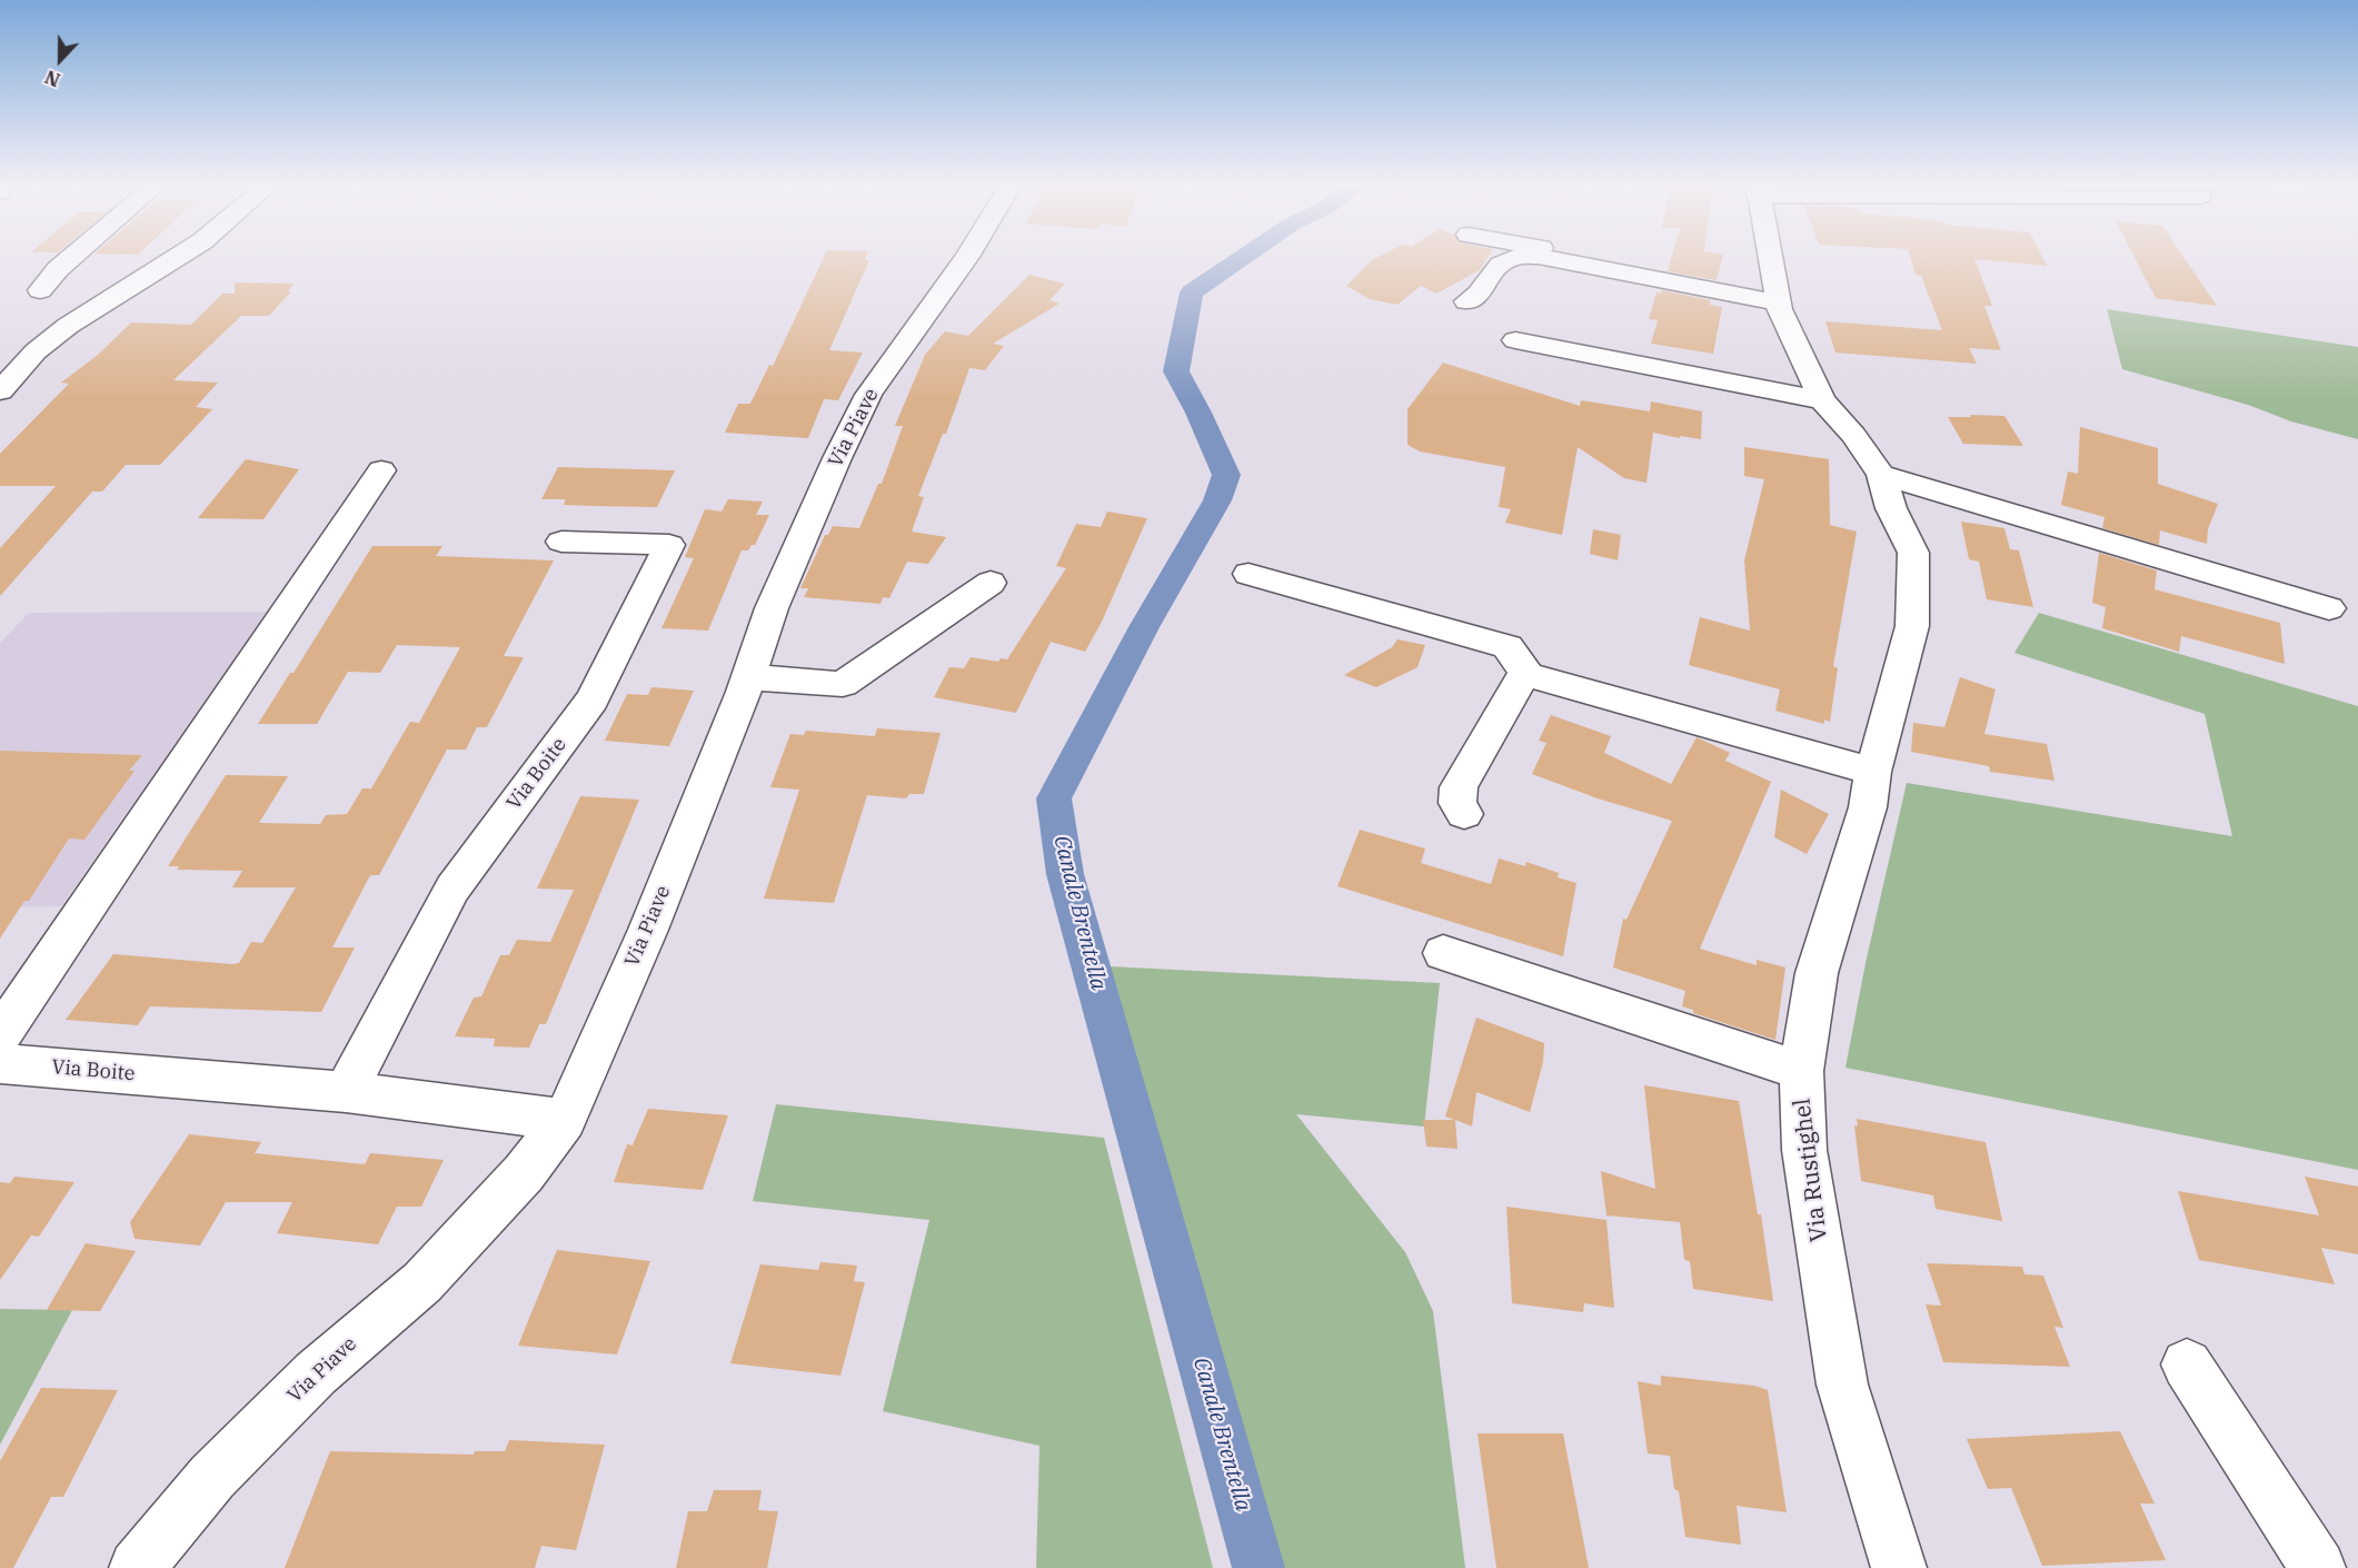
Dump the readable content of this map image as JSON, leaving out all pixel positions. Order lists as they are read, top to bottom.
{
  "streets": {
    "street": ["Via Piave", "Via Boite", "Via Rustighel"]
  },
  "crossings": [
    ["Via Piave", "Via Boite"]
  ],
  "water": ["Canale Brentella"],
  "north": "bottom"
}
